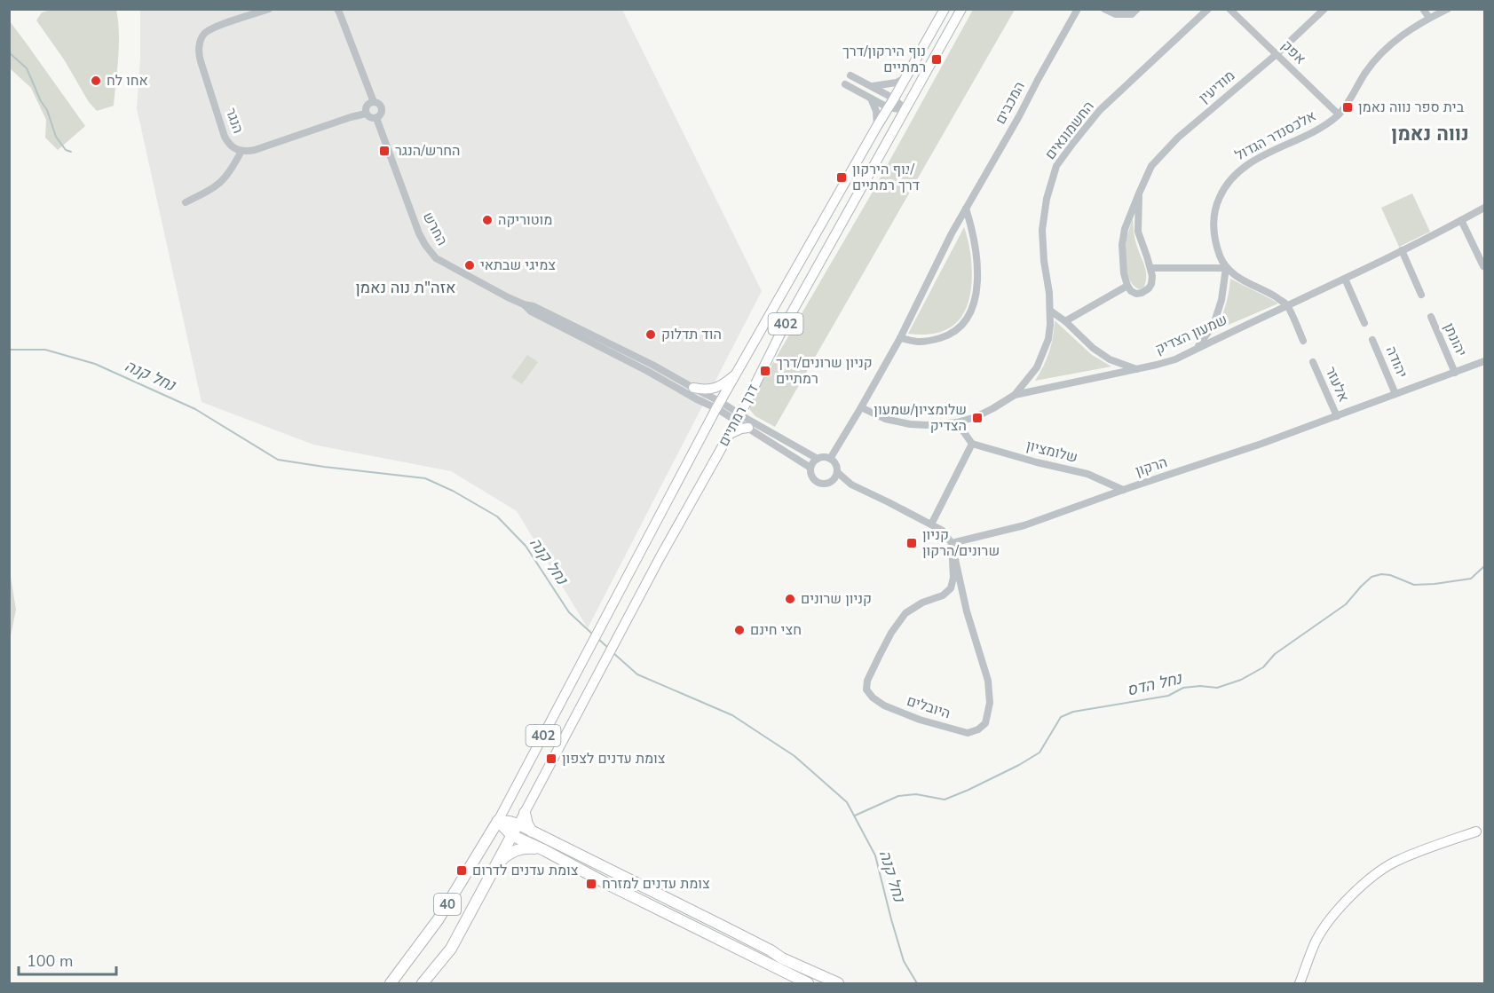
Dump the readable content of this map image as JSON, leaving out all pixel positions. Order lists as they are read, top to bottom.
{
  "streets": {
    "highway": ["40"],
    "main road": ["402", "דרך רמתיים"],
    "street": [
      "אפק",
      "מודיעין",
      "המכבים",
      "הנגר",
      "החשמונאים",
      "אלכסנדר הגדול",
      "החרש",
      "שמעון הצדיק",
      "יהונתן",
      "יהודה",
      "אלעזר",
      "שלומציון",
      "הרקון",
      "היובלים"
    ]
  },
  "crossings": [
    ["אפק", "מודיעין"],
    ["אפק", "אלכסנדר הגדול"],
    ["המכבים", "שמעון הצדיק"],
    ["הנגר", "החרש"],
    ["החשמונאים", "שמעון הצדיק"],
    ["החרש", "דרך רמתיים"],
    ["יהונתן", "הרקון"],
    ["יהודה", "הרקון"],
    ["אלעזר", "הרקון"],
    ["דרך רמתיים", "40"],
    ["שלומציון", "הרקון"],
    ["הרקון", "היובלים"]
  ],
  "districts": ["נווה נאמן", "אזה\"ת נוה נאמן"],
  "water": ["נחל קנה", "נחל הדס"],
  "places": {
    "transit": [
      "נוף הירקון/דרך רמתיים",
      "בית ספר נווה נאמן",
      "החרש/הנגר",
      "נוף הירקון/ דרך רמתיים",
      "קניון שרונים/דרך רמתיים",
      "שלומציון/שמעון הצדיק",
      "קניון שרונים/הרקון",
      "צומת עדנים לצפון",
      "צומת עדנים לדרום",
      "צומת עדנים למזרח"
    ],
    "other": [
      "אחו לח",
      "מוטוריקה",
      "צמיגי שבתאי",
      "הוד תדלוק",
      "קניון שרונים",
      "חצי חינם"
    ]
  },
  "scale_bar": "100 m"
}
